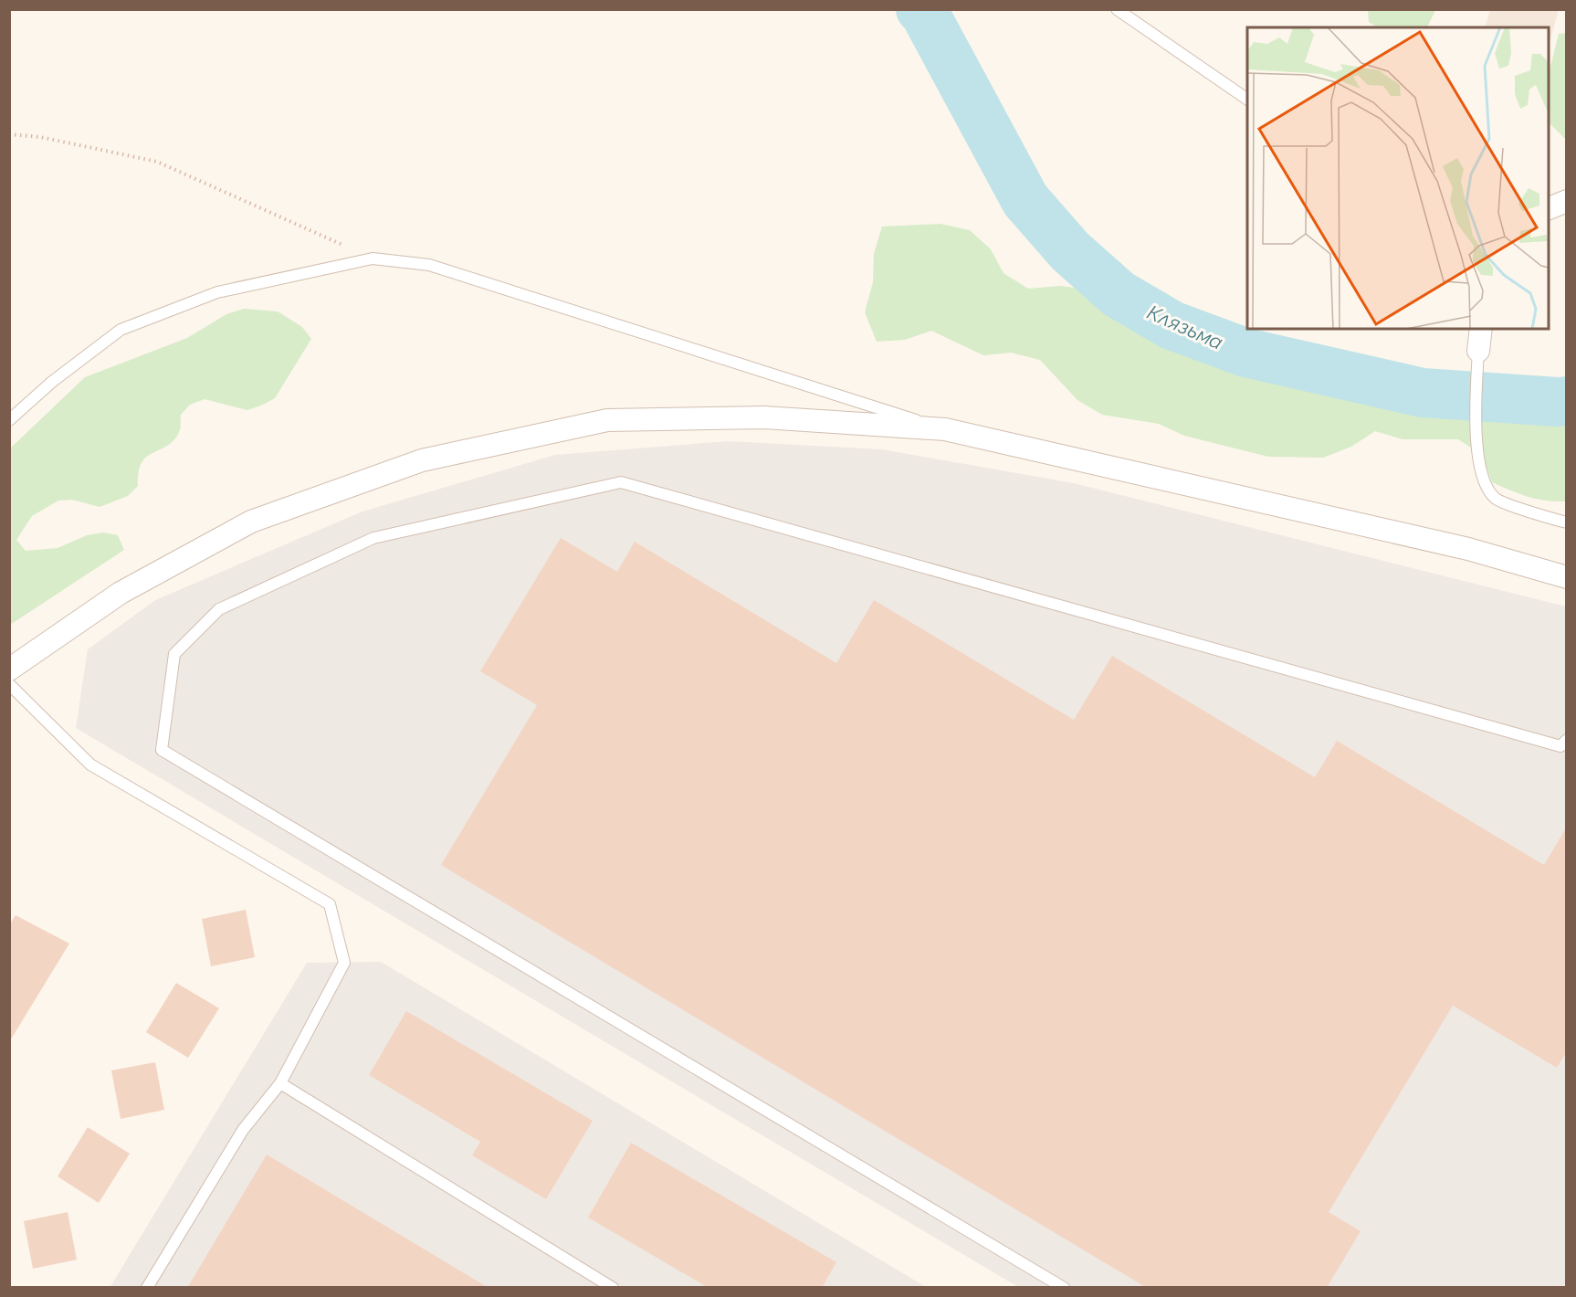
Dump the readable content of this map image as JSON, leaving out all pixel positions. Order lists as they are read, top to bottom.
{
  "water": ["Клязьма"]
}
